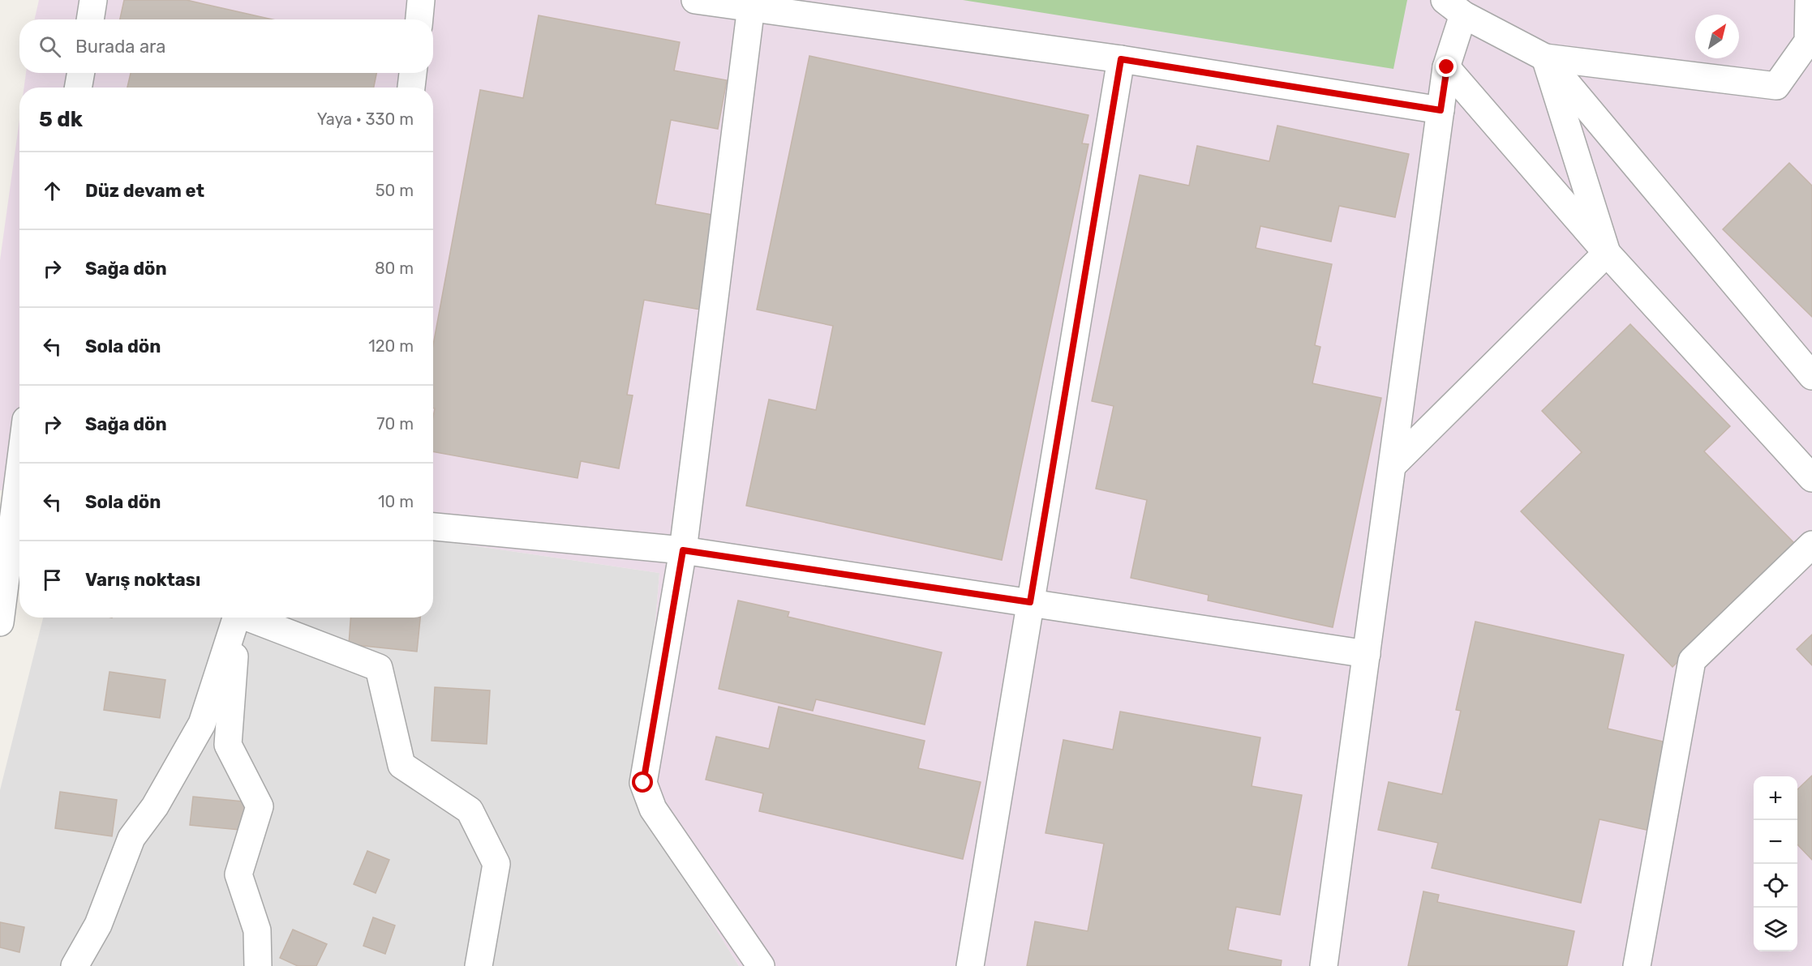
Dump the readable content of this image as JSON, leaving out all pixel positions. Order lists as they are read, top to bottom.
{
  "north": "top right",
  "page": {
    "search": "Burada ara",
    "heading": ["5 dk", "Yaya · 330 m"],
    "list": [
      ["Düz devam et", "50 m"],
      ["Sağa dön", "80 m"],
      ["Sola dön", "120 m"],
      ["Sağa dön", "70 m"],
      ["Sola dön", "10 m"],
      "Varış noktası"
    ],
    "map_buttons": ["+", "−"]
  }
}
